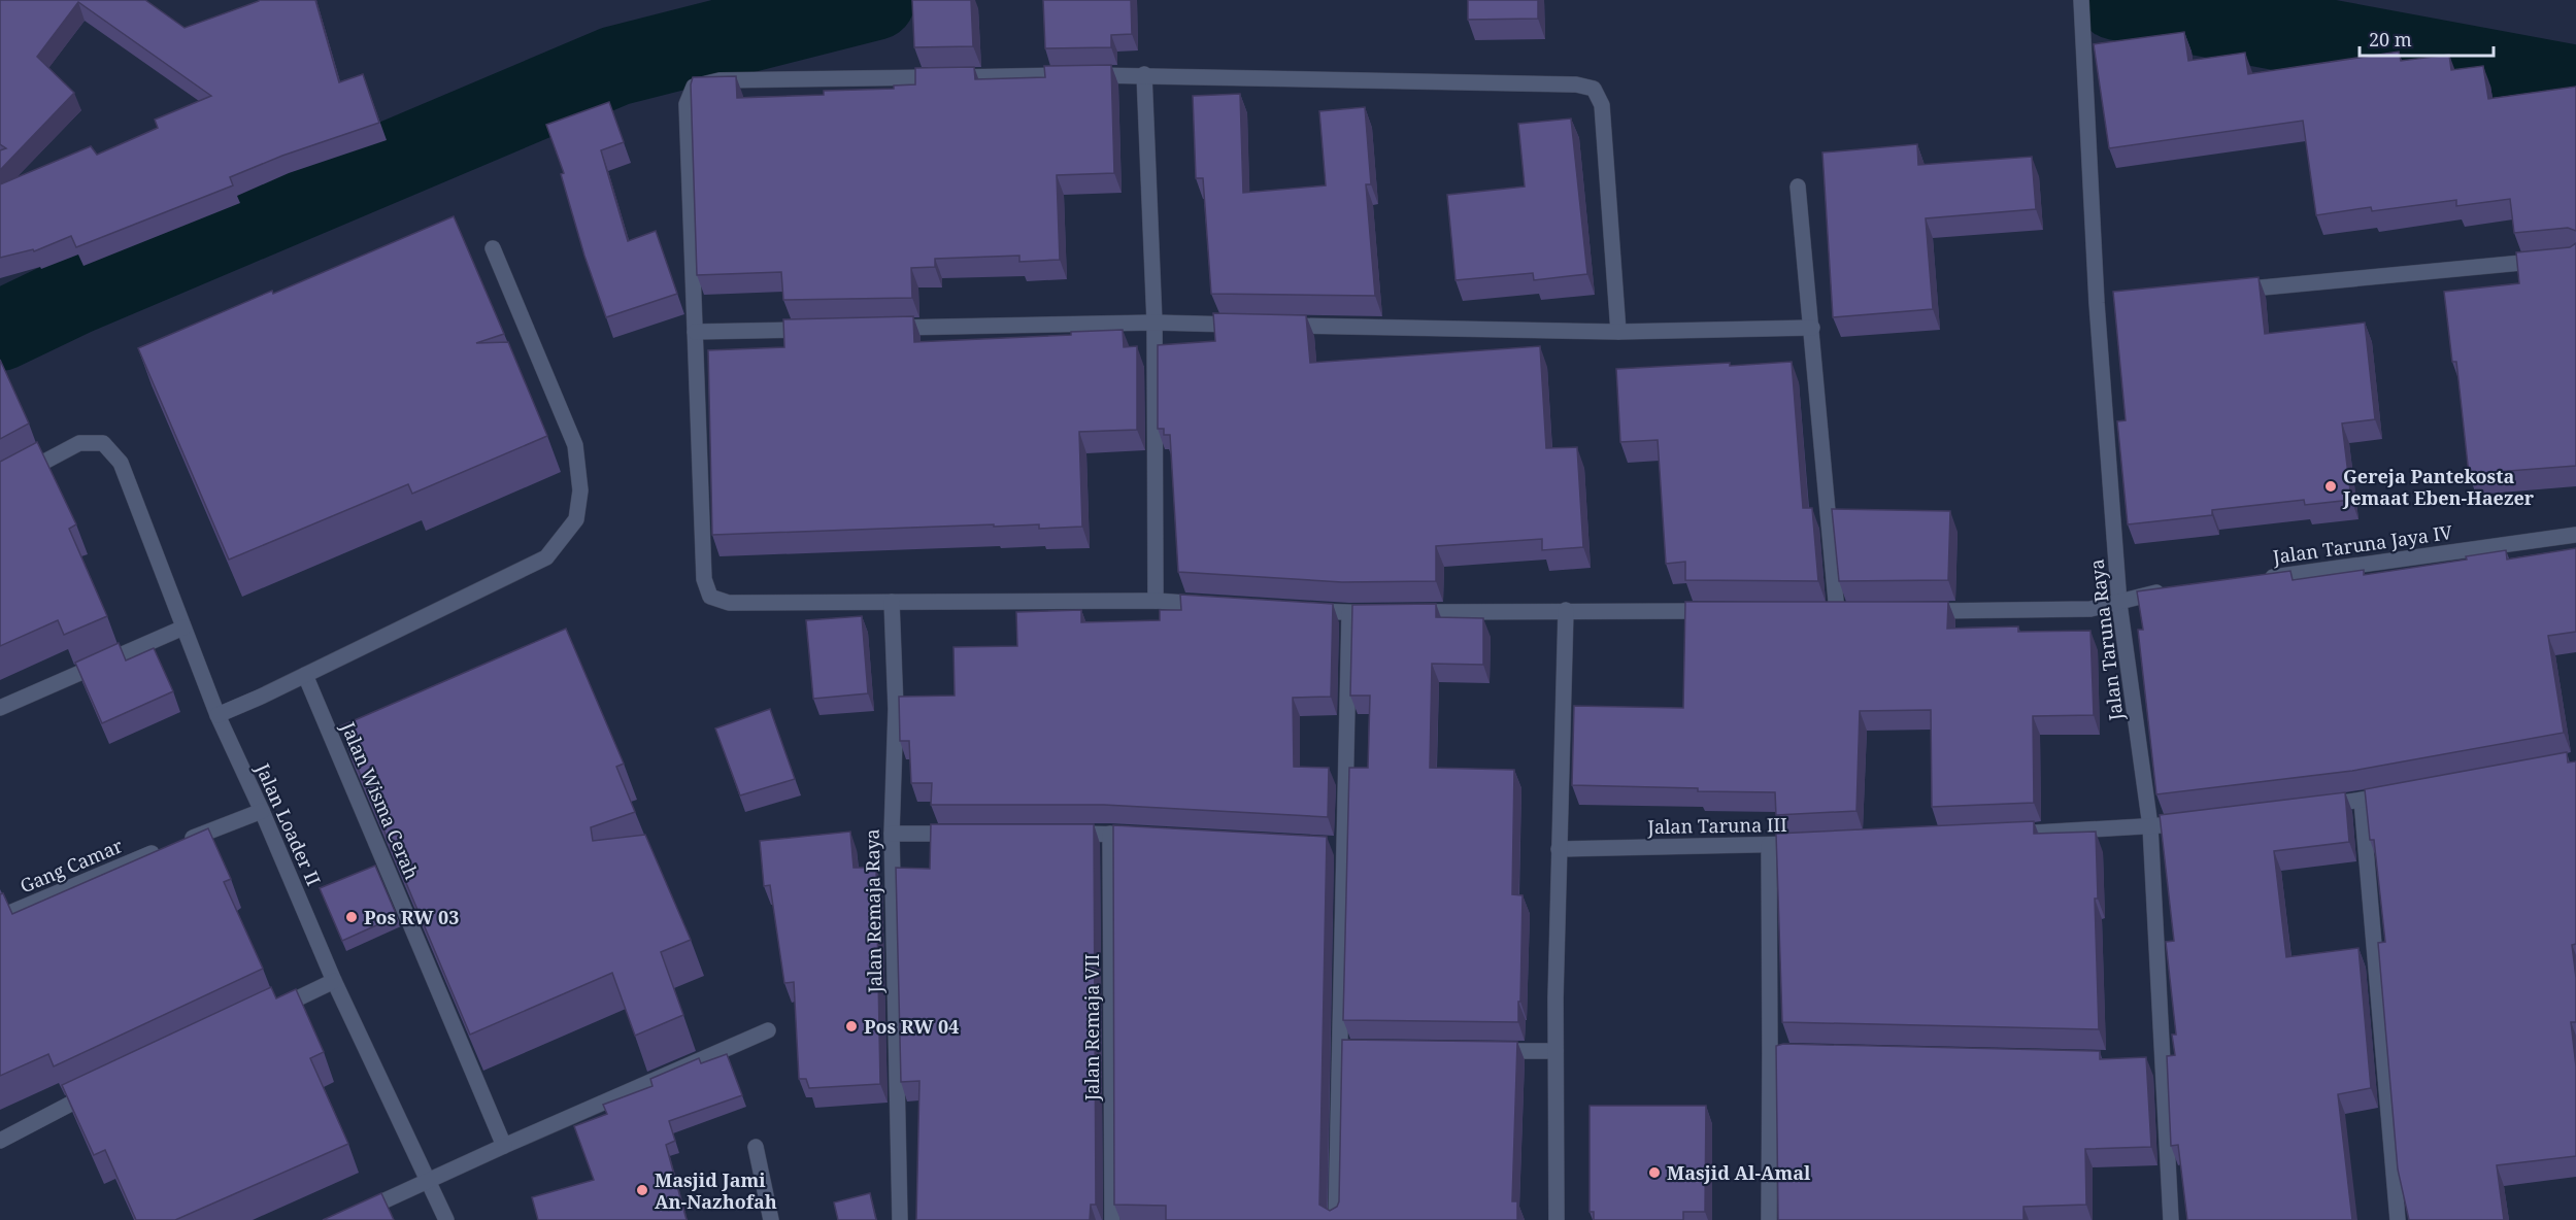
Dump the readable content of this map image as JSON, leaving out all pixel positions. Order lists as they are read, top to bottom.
{
  "streets": {
    "street": [
      "Jalan Taruna Jaya IV",
      "Jalan Taruna Raya",
      "Jalan Wisma Cerah",
      "Jalan Loader II",
      "Jalan Taruna III",
      "Gang Camar",
      "Jalan Remaja Raya",
      "Jalan Remaja VII"
    ]
  },
  "places": [
    "Gereja Pantekosta Jemaat Eben-Haezer",
    "Pos RW 03",
    "Pos RW 04",
    "Masjid Al-Amal",
    "Masjid Jami An-Nazhofah"
  ],
  "scale_bar": "20 m"
}
